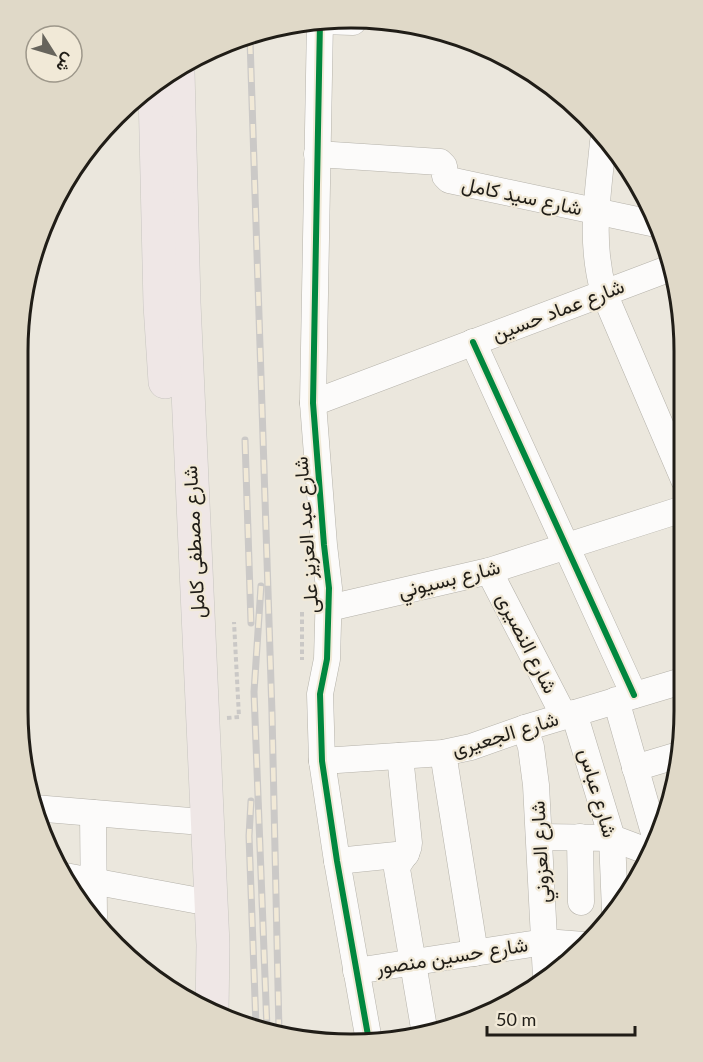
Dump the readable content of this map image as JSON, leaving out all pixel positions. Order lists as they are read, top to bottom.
{
  "streets": {
    "main road": ["شارع مصطفى كامل"],
    "street": [
      "شارع سيد كامل",
      "شارع عماد حسين",
      "شارع عبد العزيز على",
      "شارع بسيوني",
      "شارع النصيرى",
      "شارع الجعيرى",
      "شارع عباس",
      "شارع العزوني",
      "شارع حسين منصور"
    ]
  },
  "crossings": [
    ["شارع سيد كامل", "شارع عبد العزيز على"],
    ["شارع عماد حسين", "شارع عبد العزيز على"],
    ["شارع عبد العزيز على", "شارع بسيوني"],
    ["شارع عبد العزيز على", "شارع الجعيرى"],
    ["شارع عبد العزيز على", "شارع حسين منصور"],
    ["شارع بسيوني", "شارع النصيرى"],
    ["شارع النصيرى", "شارع الجعيرى"],
    ["شارع النصيرى", "شارع عباس"],
    ["شارع الجعيرى", "شارع عباس"],
    ["شارع الجعيرى", "شارع العزوني"],
    ["شارع العزوني", "شارع حسين منصور"]
  ],
  "scale_bar": "50 m",
  "north": "bottom right"
}
